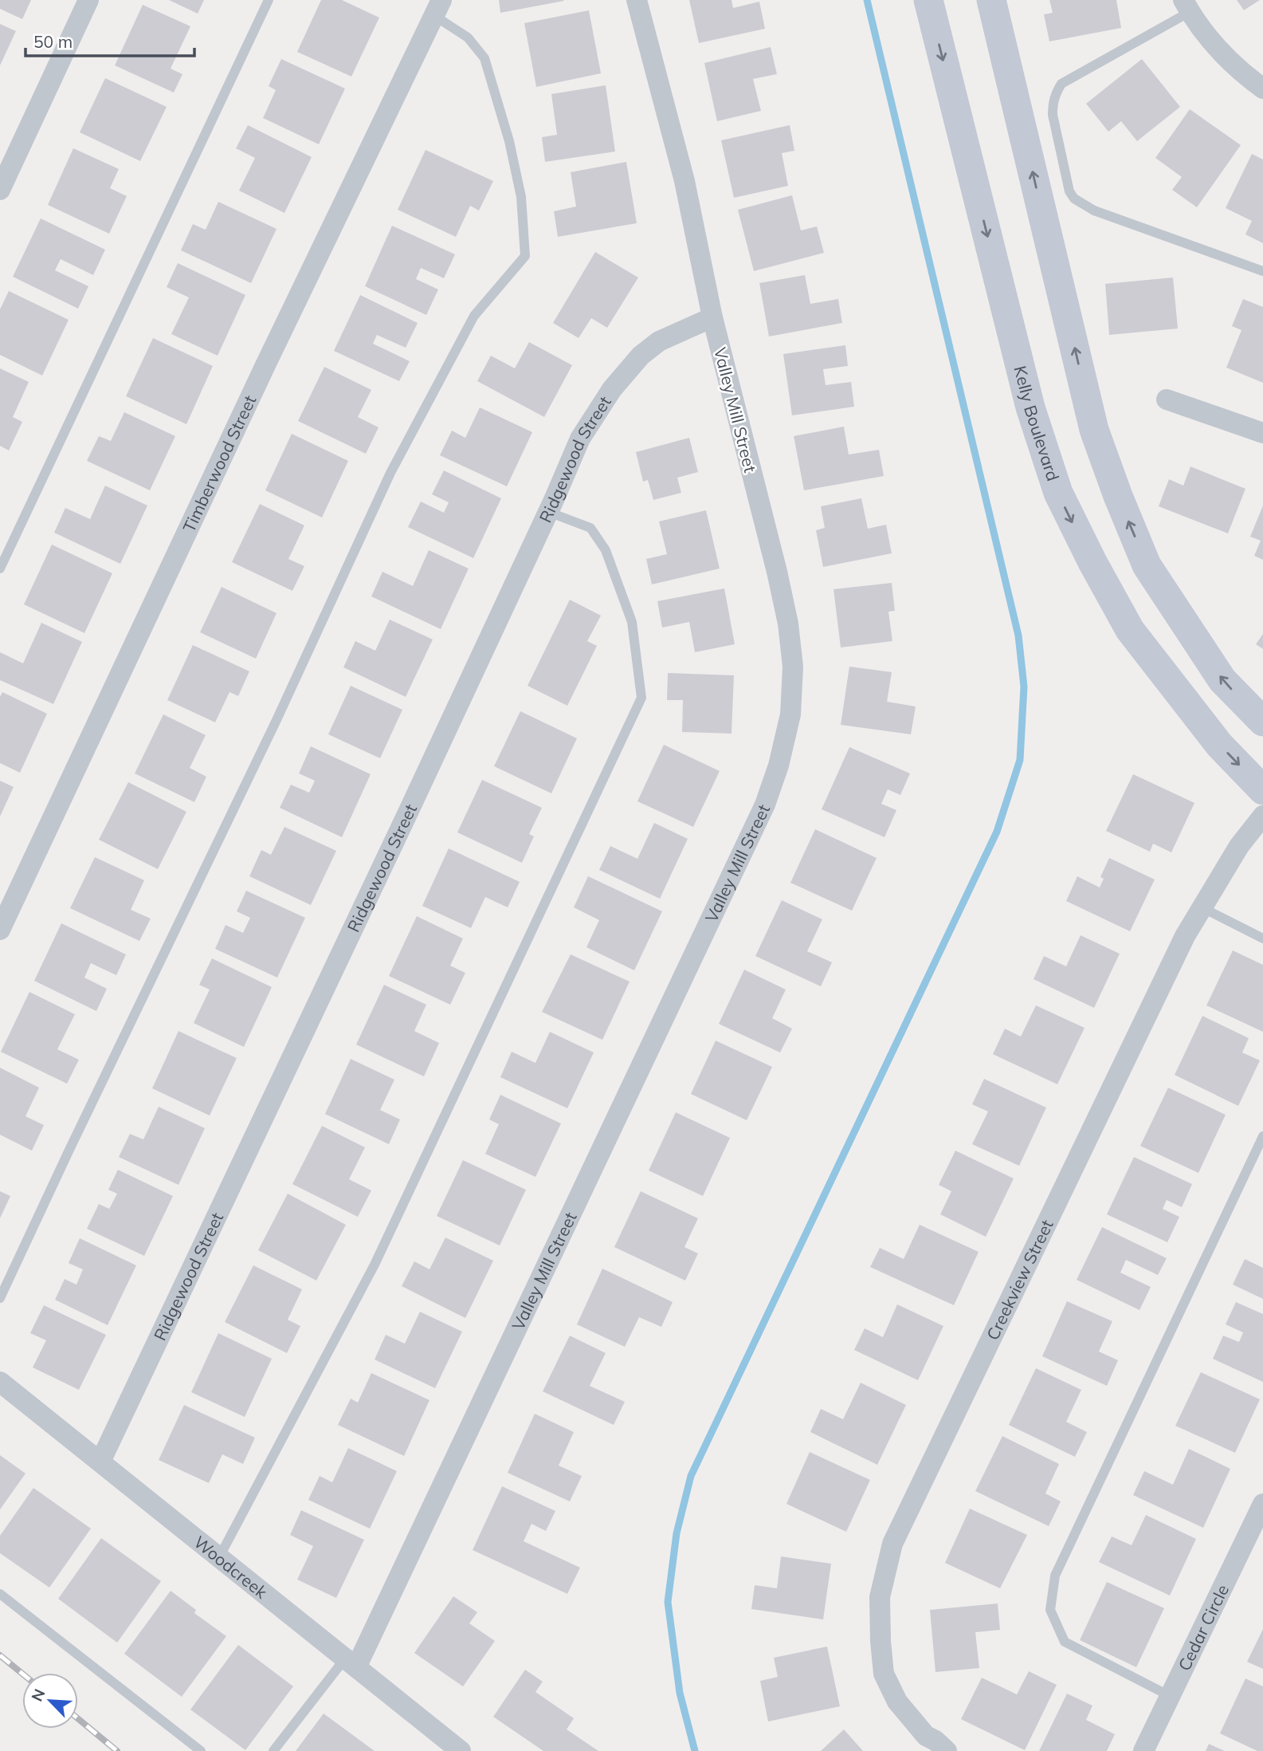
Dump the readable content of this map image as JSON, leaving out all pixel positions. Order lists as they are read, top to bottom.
{
  "streets": {
    "main road": ["Kelly Boulevard"],
    "street": [
      "Valley Mill Street",
      "Ridgewood Street",
      "Timberwood Street",
      "Creekview Street",
      "Woodcreek",
      "Cedar Circle"
    ]
  },
  "crossings": [
    ["Valley Mill Street", "Ridgewood Street"],
    ["Valley Mill Street", "Woodcreek"],
    ["Ridgewood Street", "Woodcreek"]
  ],
  "scale_bar": "50 m",
  "north": "top left"
}
